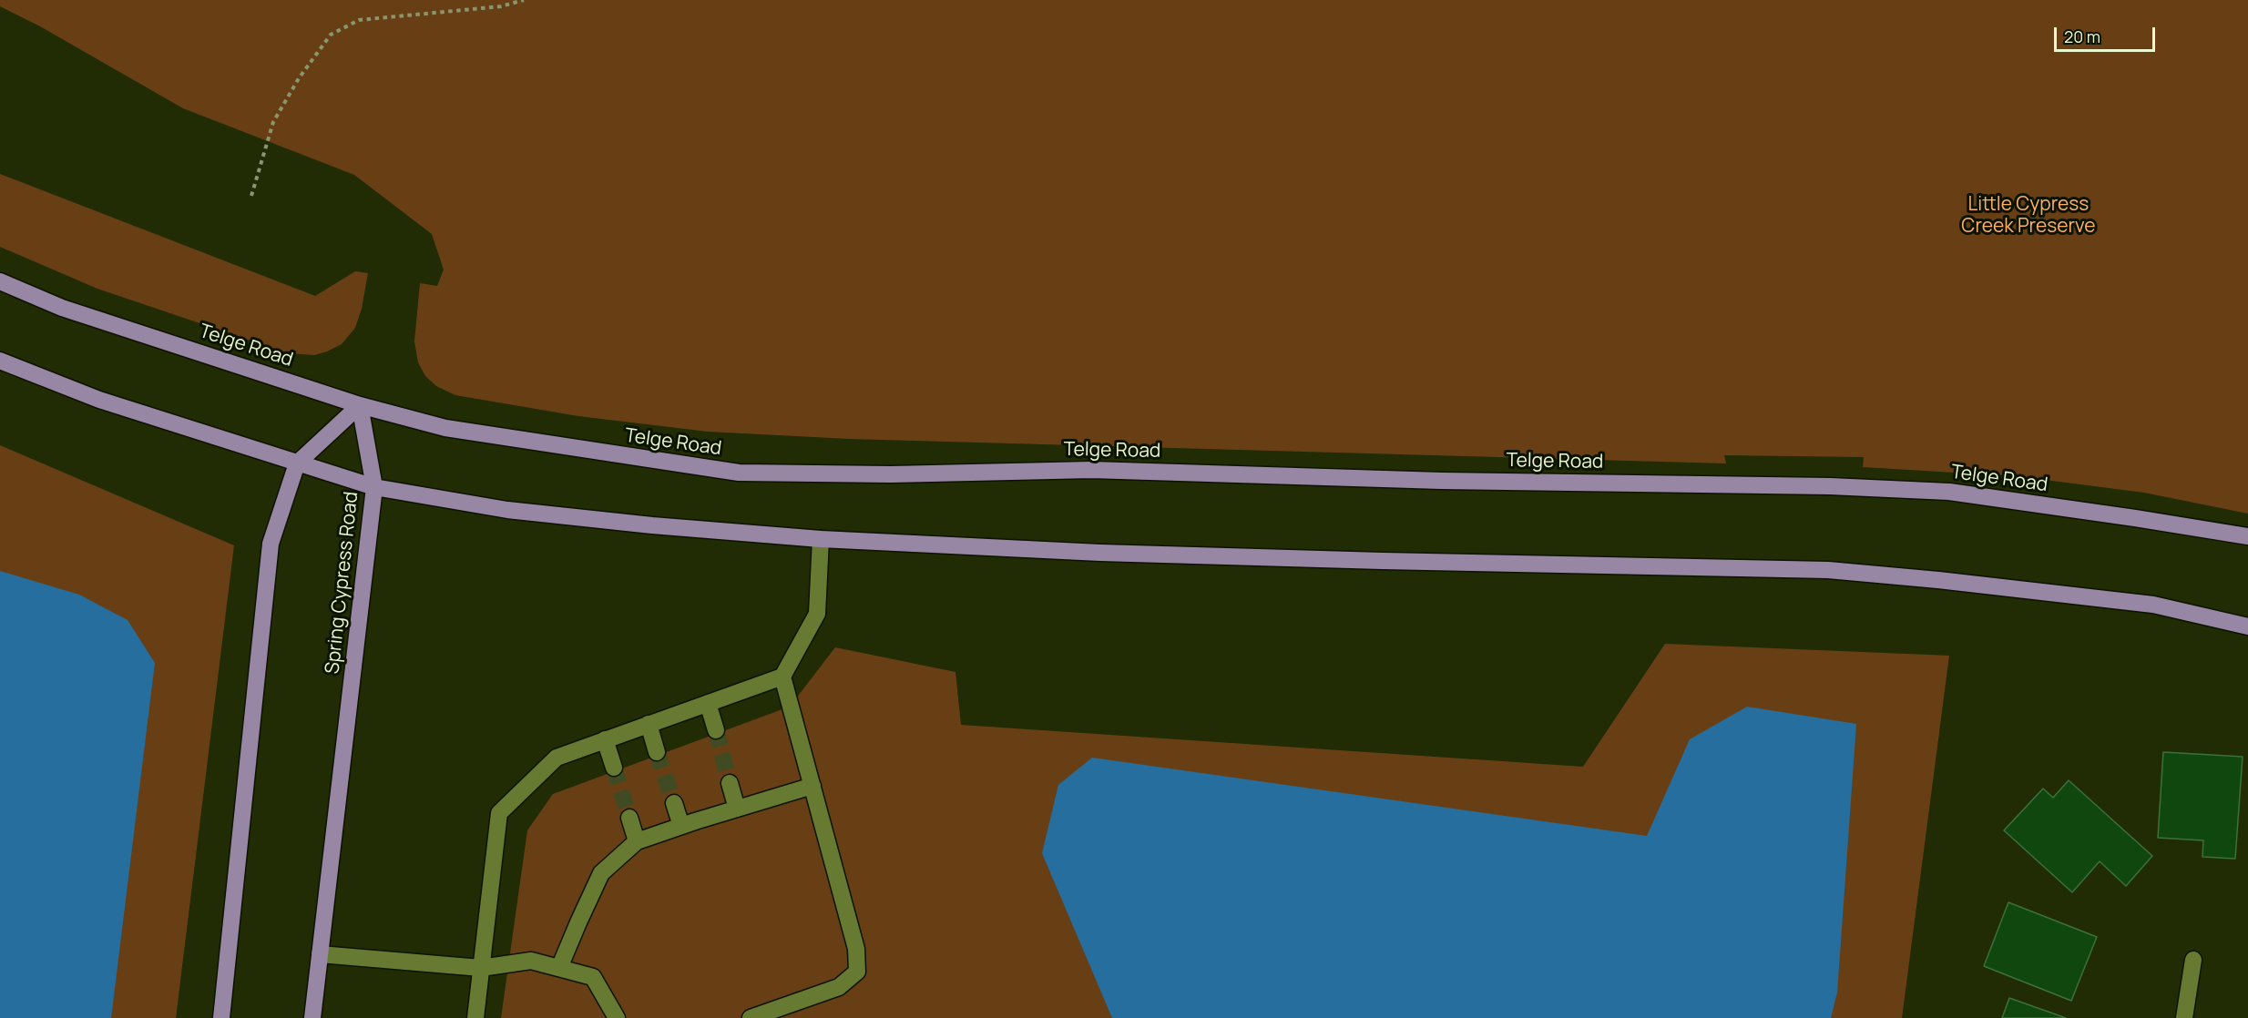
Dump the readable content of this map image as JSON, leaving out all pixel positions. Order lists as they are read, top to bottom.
{
  "streets": {
    "main road": ["Telge Road", "Spring Cypress Road"]
  },
  "crossings": [
    ["Telge Road", "Spring Cypress Road"]
  ],
  "parks": ["Little Cypress Creek Preserve"],
  "scale_bar": "20 m"
}
